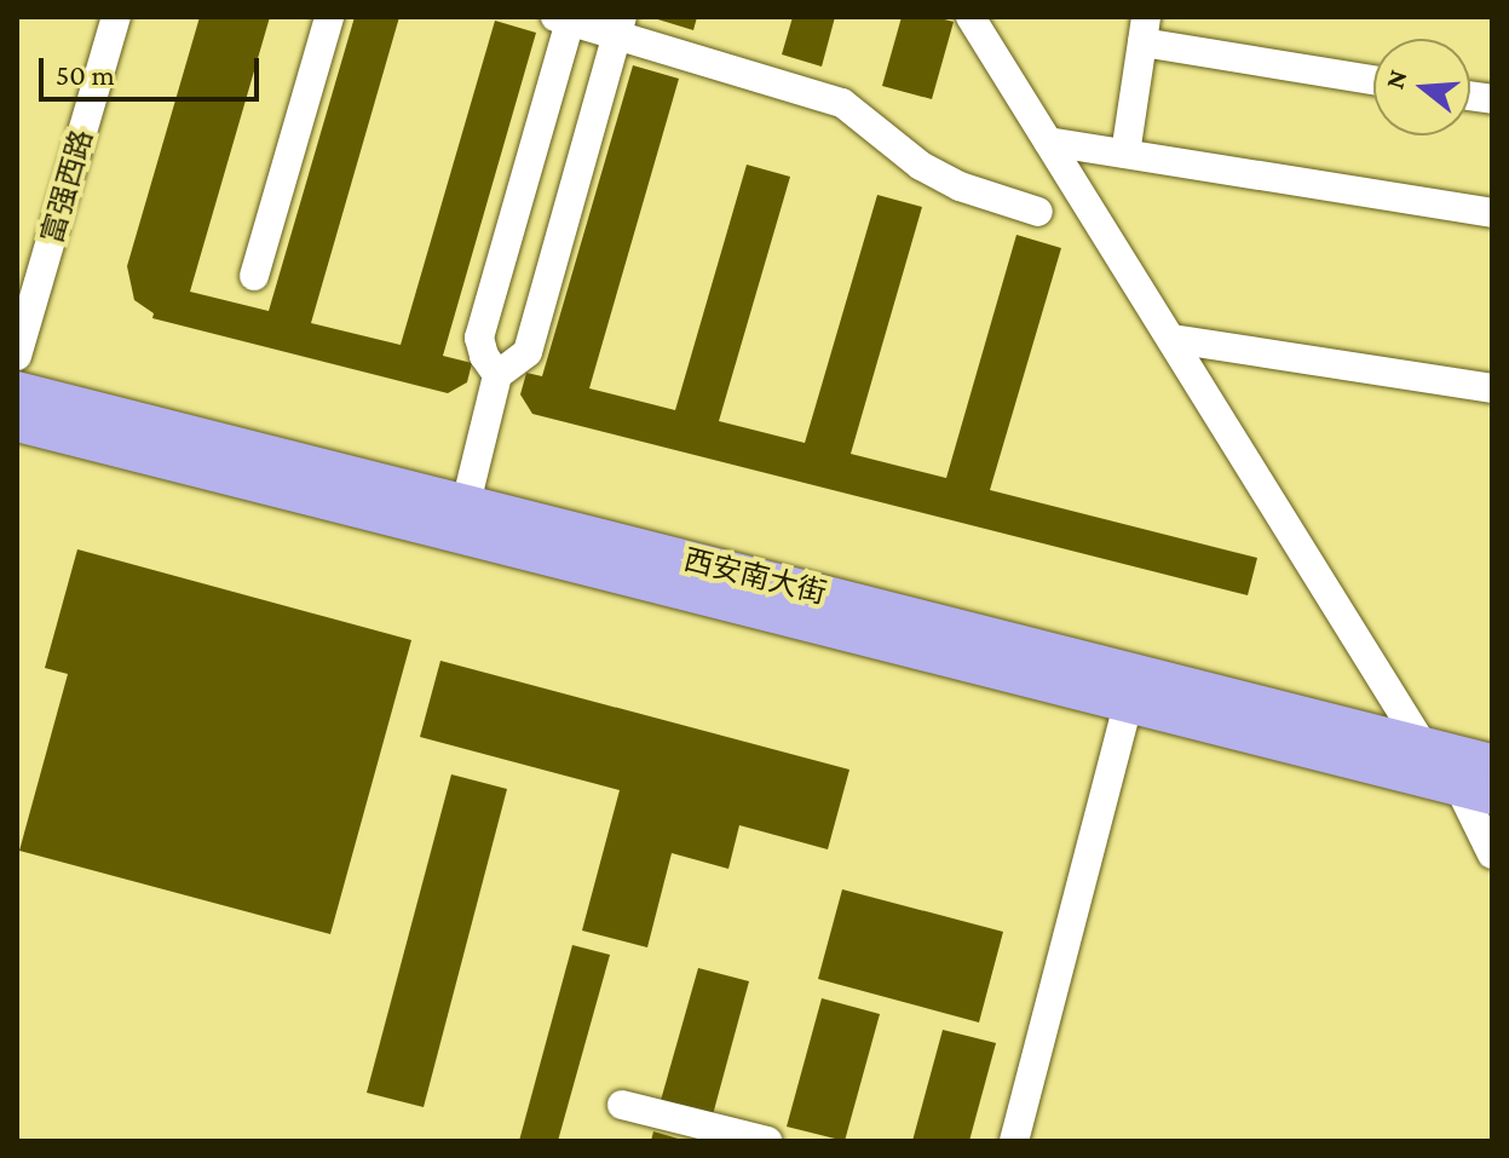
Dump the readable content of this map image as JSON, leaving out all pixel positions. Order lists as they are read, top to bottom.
{
  "streets": {
    "main road": ["西安南大街"],
    "street": ["富强西路"]
  },
  "scale_bar": "50 m",
  "north": "left"
}
